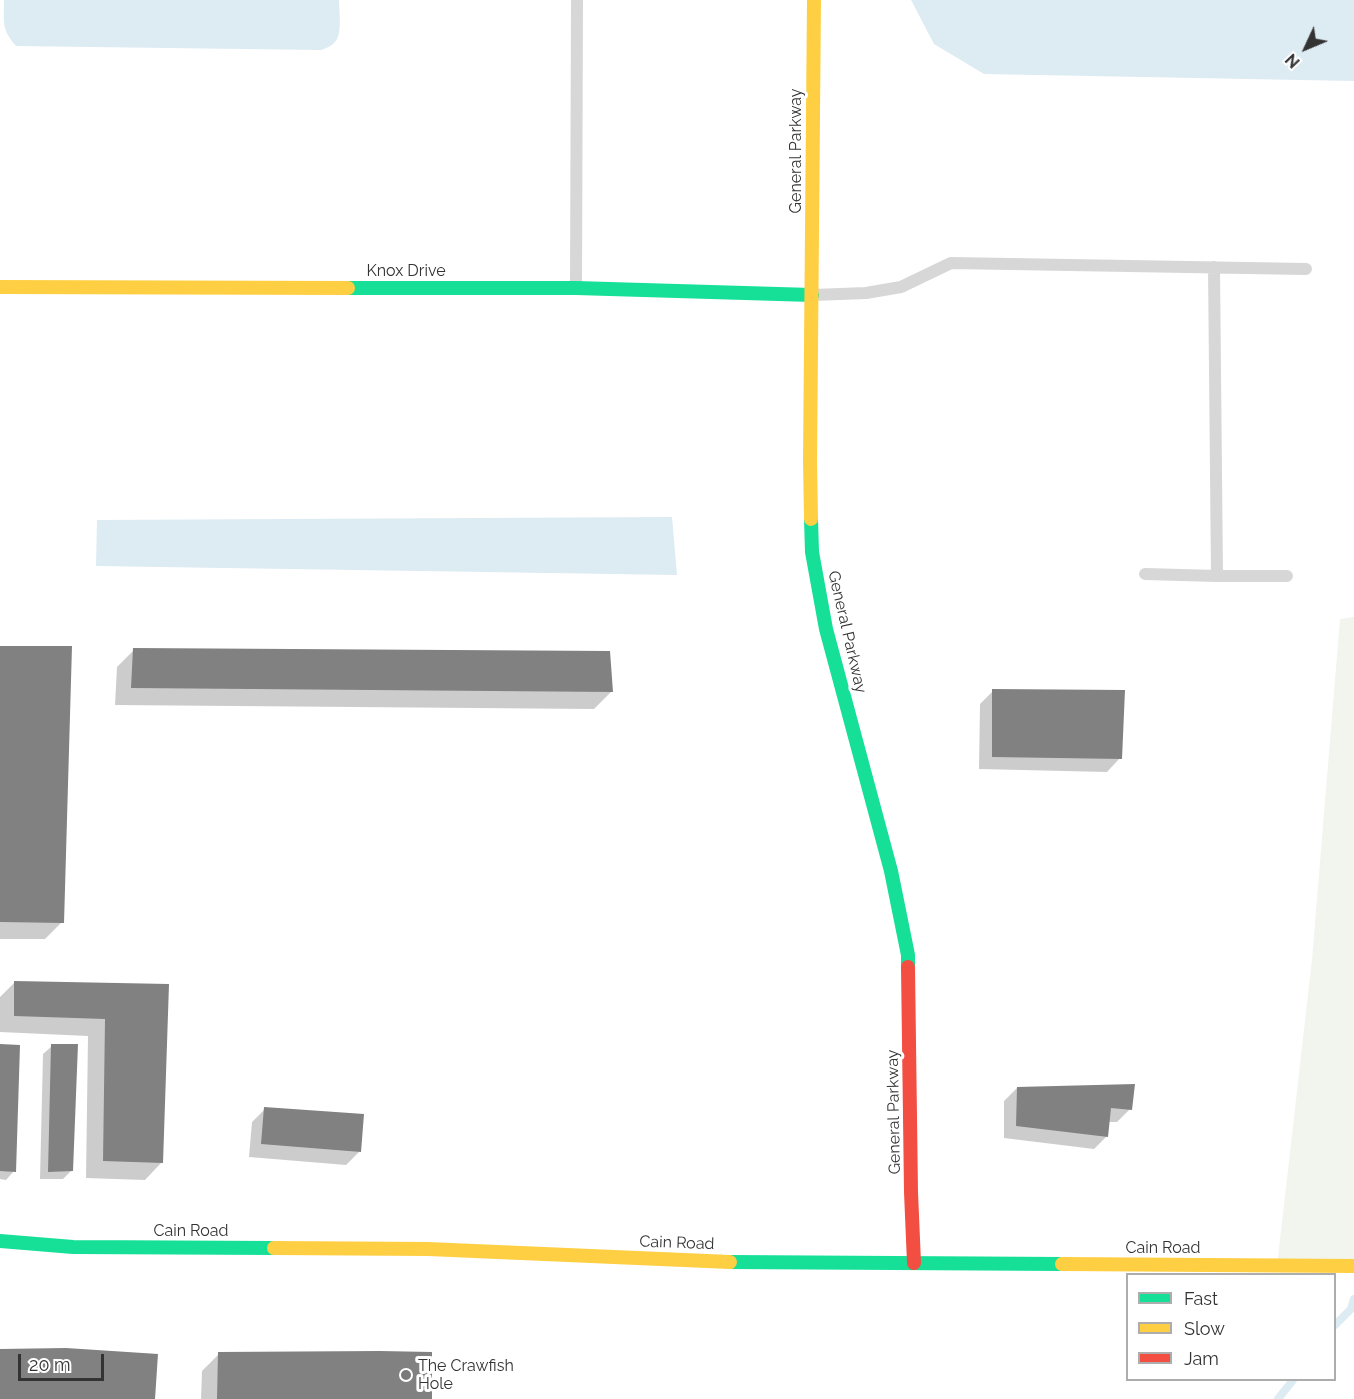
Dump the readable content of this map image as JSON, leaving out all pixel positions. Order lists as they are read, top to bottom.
{
  "streets": {
    "street": ["General Parkway", "Knox Drive", "Cain Road"]
  },
  "crossings": [
    ["General Parkway", "Knox Drive"],
    ["General Parkway", "Cain Road"]
  ],
  "places": ["The Crawfish Hole"],
  "legend": ["Fast", "Slow", "Jam"],
  "scale_bar": "20 m",
  "north": "bottom left"
}
